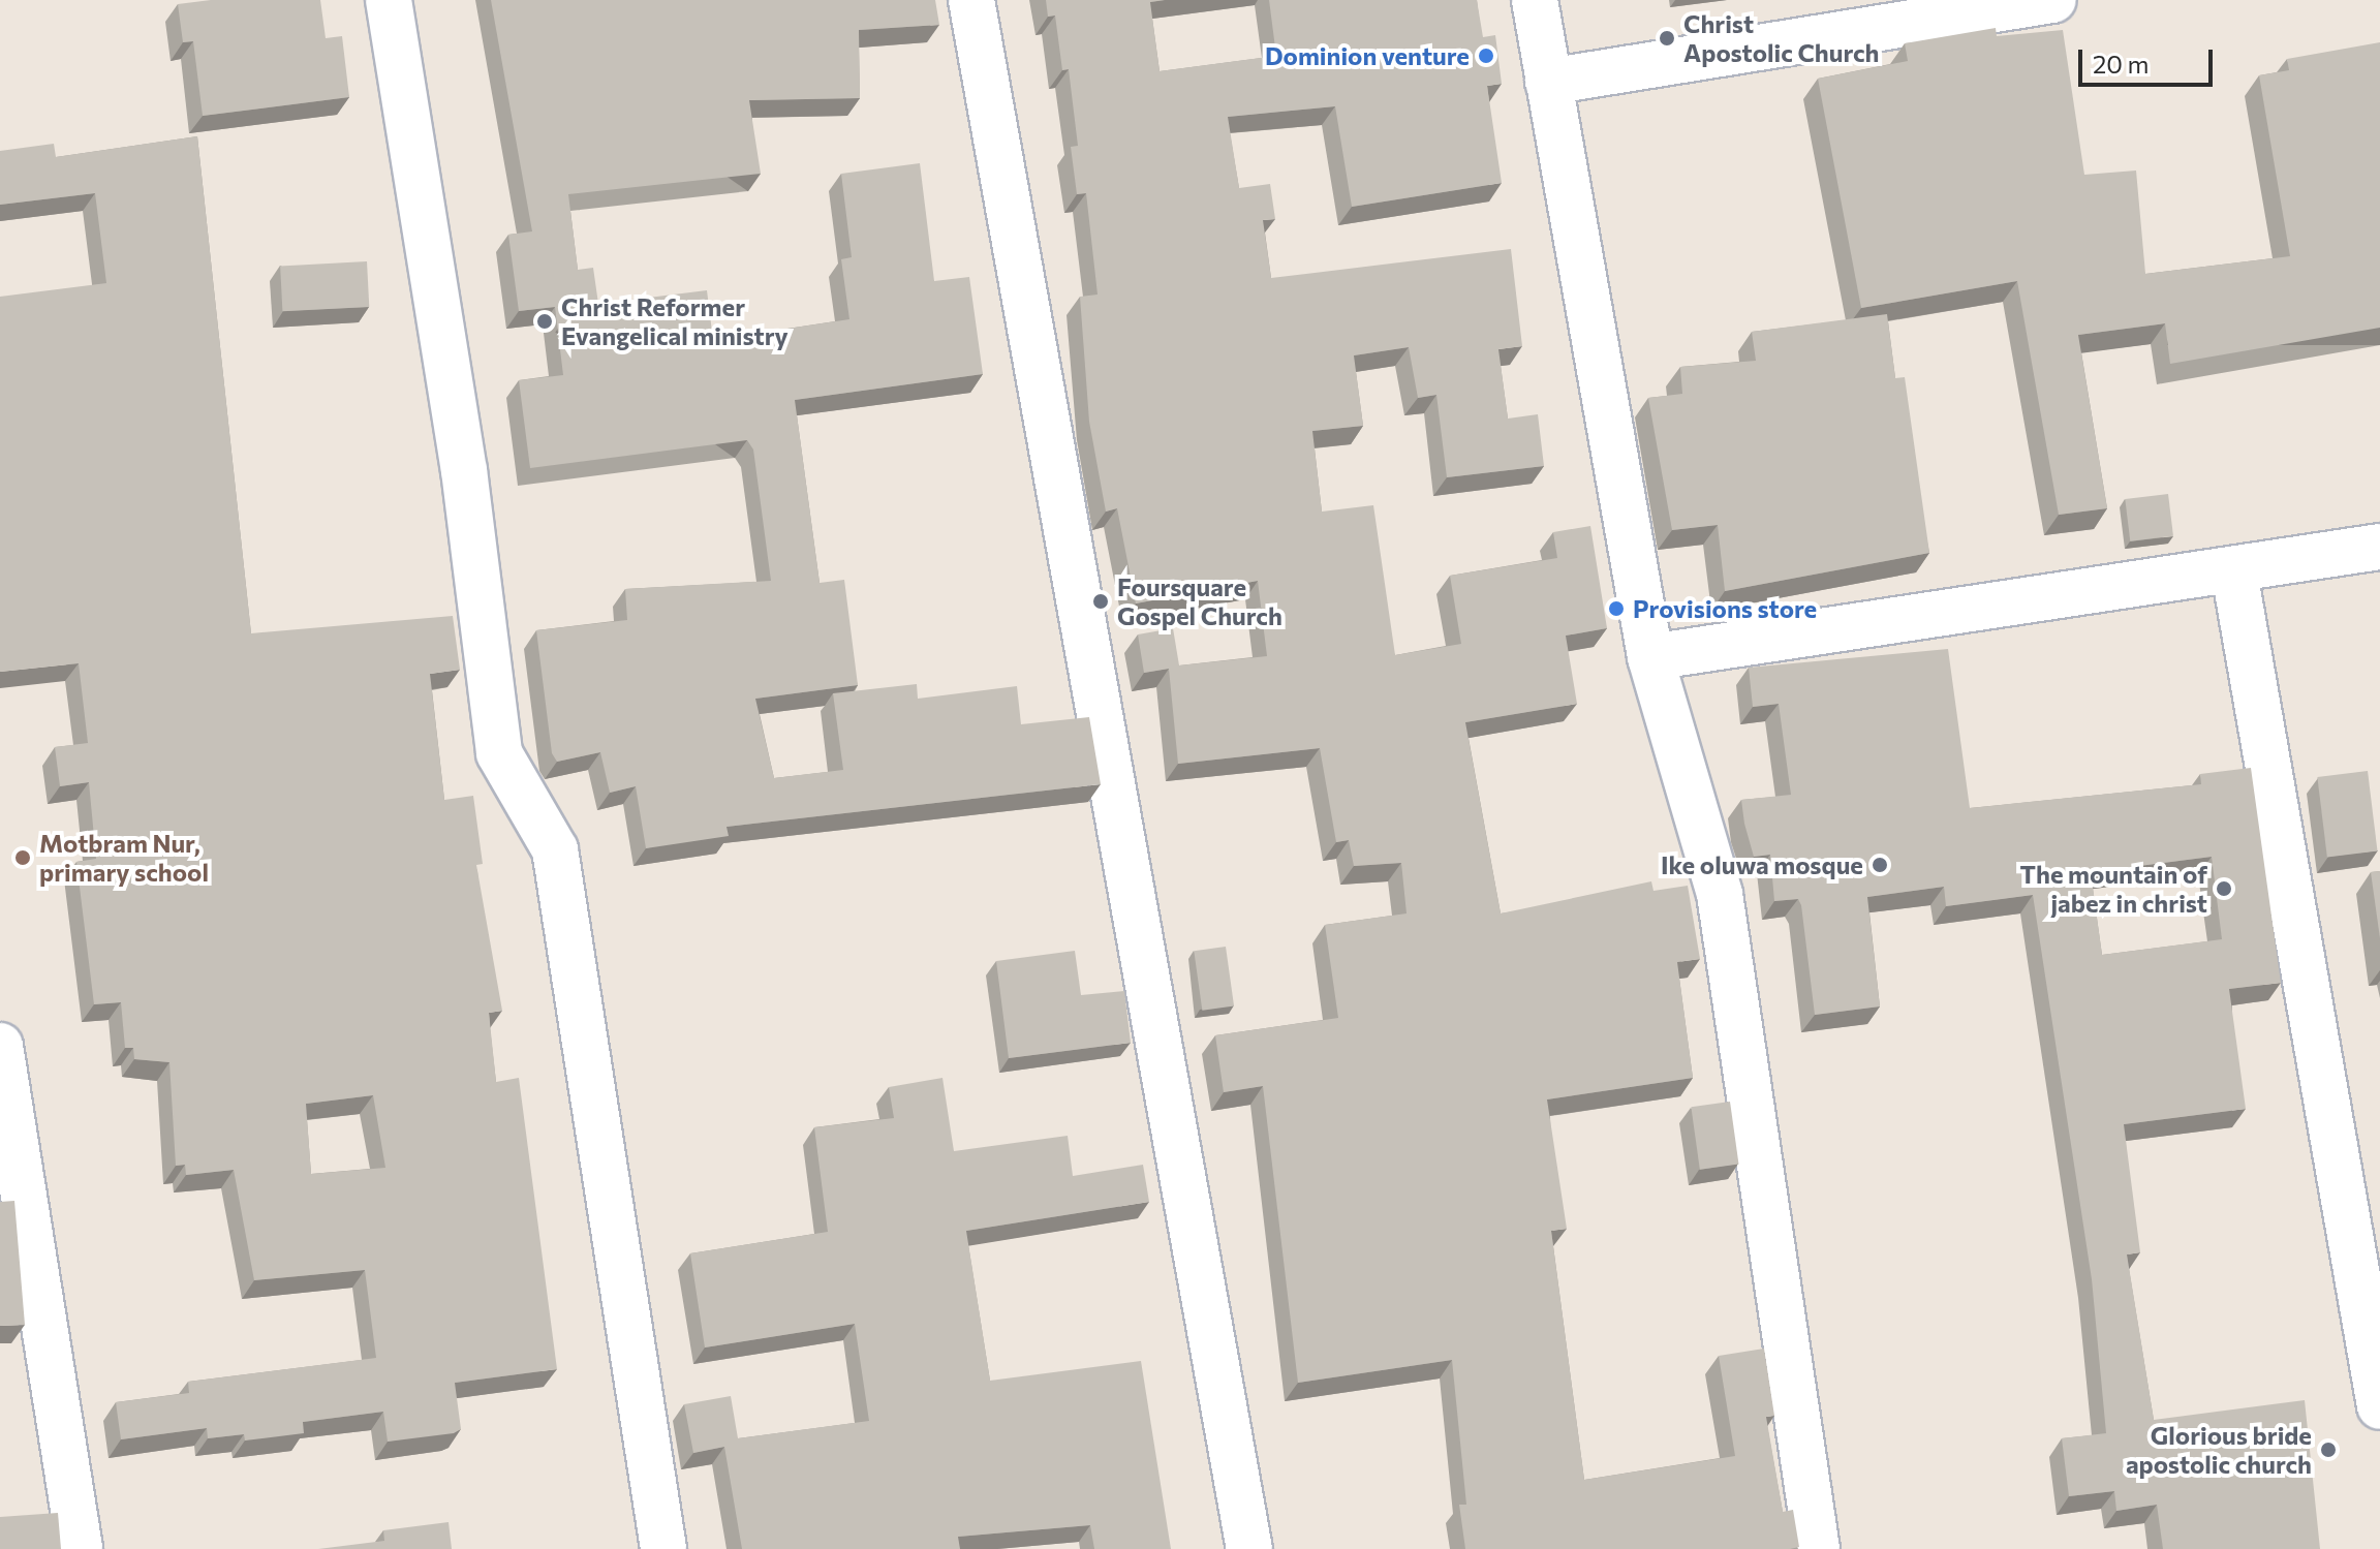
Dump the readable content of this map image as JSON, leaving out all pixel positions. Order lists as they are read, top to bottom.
{
  "places": [
    "Christ Apostolic Church",
    "Dominion venture",
    "Christ Reformer Evangelical ministry",
    "Foursquare Gospel Church",
    "Provisions store",
    "Motbram Nur, primary school",
    "Ike oluwa mosque",
    "The mountain of jabez in christ",
    "Glorious bride apostolic church"
  ],
  "scale_bar": "20 m"
}
